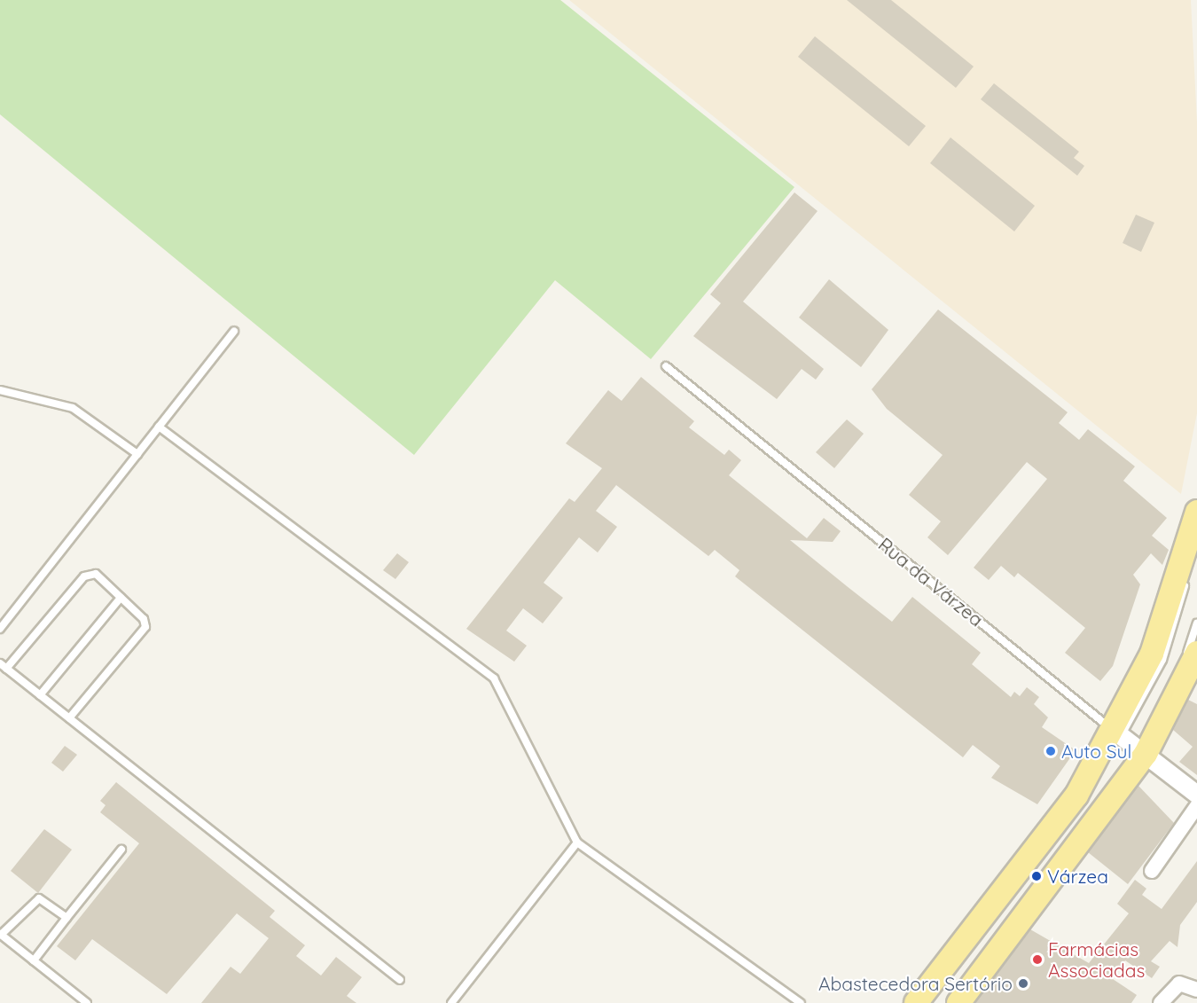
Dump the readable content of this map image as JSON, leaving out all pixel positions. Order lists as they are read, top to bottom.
{
  "streets": {
    "street": ["Rua da Várzea"]
  },
  "places": [
    "Auto Sul",
    "Várzea",
    "Farmácias Associadas",
    "Abastecedora Sertório"
  ]
}
